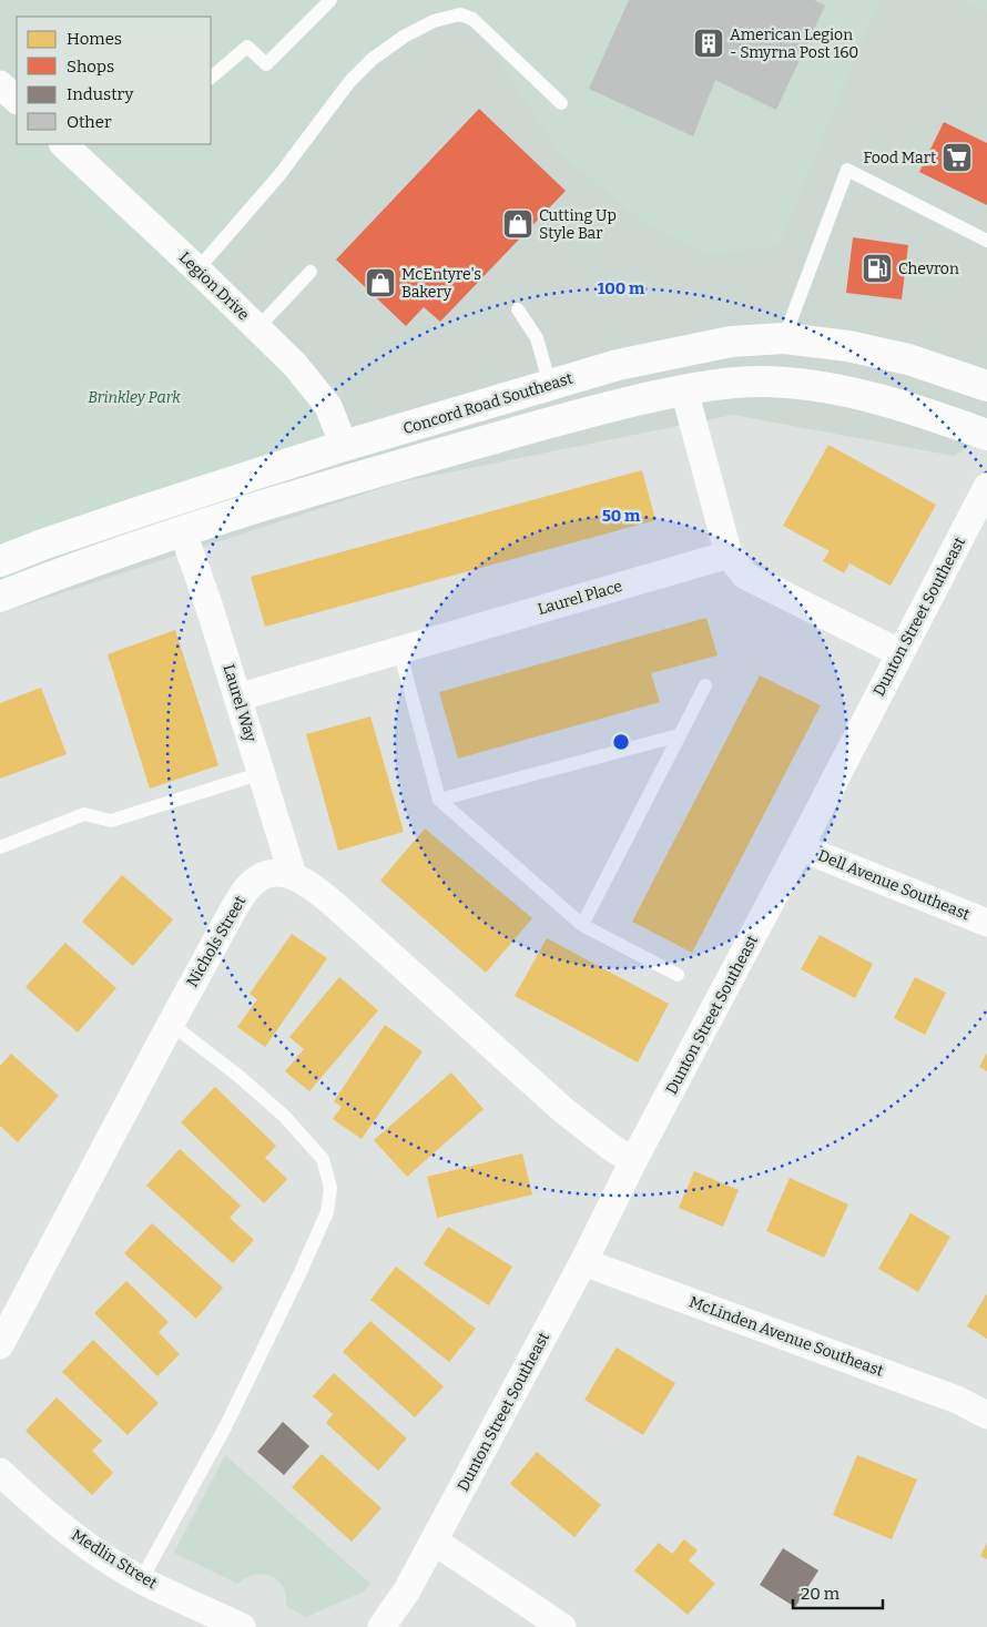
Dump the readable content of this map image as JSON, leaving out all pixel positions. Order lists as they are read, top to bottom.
{
  "streets": {
    "main road": ["Concord Road Southeast"],
    "street": [
      "Legion Drive",
      "Laurel Place",
      "Dunton Street Southeast",
      "Laurel Way",
      "Dell Avenue Southeast",
      "Nichols Street",
      "McLinden Avenue Southeast",
      "Medlin Street"
    ]
  },
  "crossings": [
    ["Legion Drive", "Concord Road Southeast"],
    ["Laurel Place", "Laurel Way"],
    ["Dunton Street Southeast", "Dell Avenue Southeast"],
    ["Dunton Street Southeast", "Nichols Street"],
    ["Dunton Street Southeast", "McLinden Avenue Southeast"],
    ["Laurel Way", "Nichols Street"]
  ],
  "parks": ["Brinkley Park"],
  "places": {
    "building": ["American Legion - Smyrna Post 160"],
    "supermarket": ["Food Mart"],
    "shop": ["Cutting Up Style Bar", "McEntyre's Bakery"],
    "fuel station": ["Chevron"]
  },
  "legend": [
    "Homes",
    "Shops",
    "Industry",
    "Other"
  ],
  "scale_bar": "20 m",
  "rings": ["100 m", "50 m"]
}
